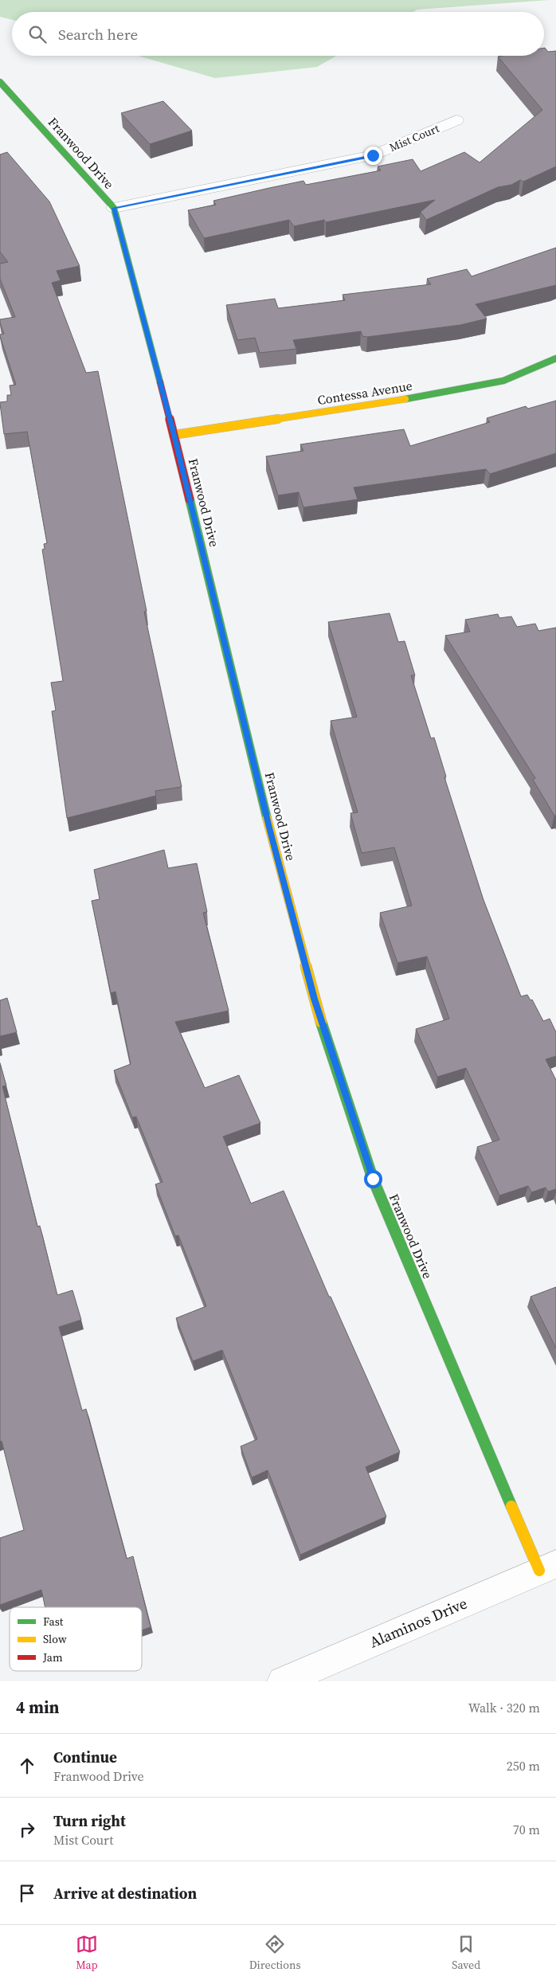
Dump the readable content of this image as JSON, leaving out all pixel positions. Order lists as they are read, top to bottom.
{
  "streets": {
    "street": [
      "Mist Court",
      "Franwood Drive",
      "Contessa Avenue",
      "Alaminos Drive"
    ]
  },
  "crossings": [
    ["Mist Court", "Franwood Drive"],
    ["Franwood Drive", "Contessa Avenue"],
    ["Franwood Drive", "Alaminos Drive"]
  ],
  "legend": ["Fast", "Slow", "Jam"],
  "page": {
    "search": "Search here",
    "heading": ["4 min", "Walk · 320 m"],
    "list": [
      ["Continue", "Franwood Drive", "250 m"],
      ["Turn right", "Mist Court", "70 m"],
      "Arrive at destination"
    ],
    "nav": ["Map", "Directions", "Saved"]
  }
}
